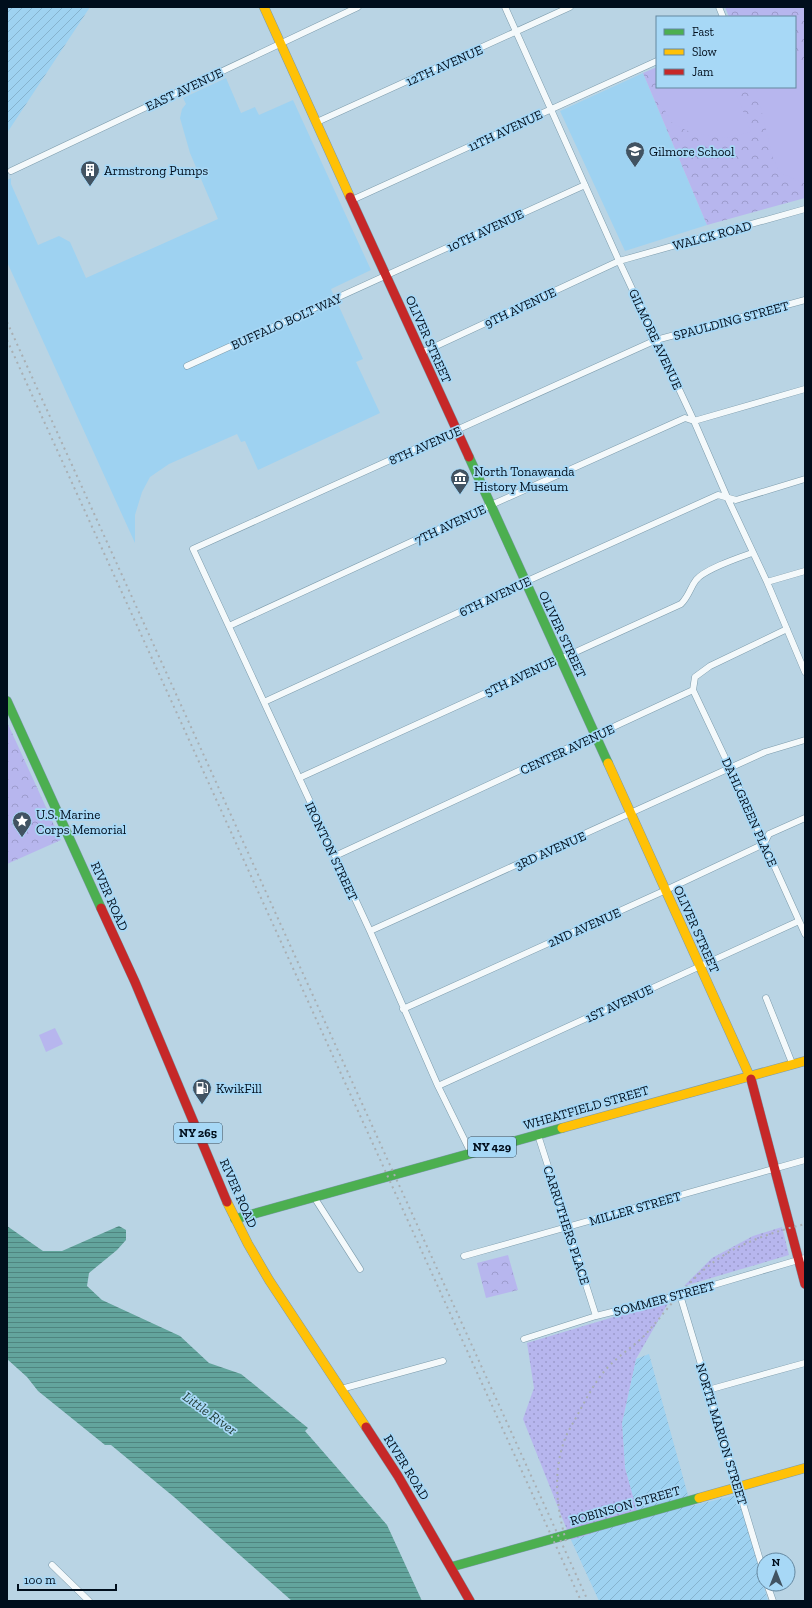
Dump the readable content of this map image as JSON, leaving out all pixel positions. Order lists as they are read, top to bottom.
{
  "streets": {
    "main road": [
      "OLIVER STREET",
      "RIVER ROAD",
      "WHEATFIELD STREET",
      "NY 265",
      "NY 429",
      "ROBINSON STREET"
    ],
    "street": [
      "12TH AVENUE",
      "EAST AVENUE",
      "11TH AVENUE",
      "10TH AVENUE",
      "WALCK ROAD",
      "9TH AVENUE",
      "SPAULDING STREET",
      "BUFFALO BOLT WAY",
      "GILMORE AVENUE",
      "8TH AVENUE",
      "7TH AVENUE",
      "6TH AVENUE",
      "5TH AVENUE",
      "CENTER AVENUE",
      "DAHLGREEN PLACE",
      "3RD AVENUE",
      "IRONTON STREET",
      "2ND AVENUE",
      "1ST AVENUE",
      "MILLER STREET",
      "CARRUTHERS PLACE",
      "SOMMER STREET",
      "NORTH MARION STREET"
    ]
  },
  "crossings": [
    ["12TH AVENUE", "OLIVER STREET"],
    ["12TH AVENUE", "GILMORE AVENUE"],
    ["EAST AVENUE", "OLIVER STREET"],
    ["11TH AVENUE", "OLIVER STREET"],
    ["11TH AVENUE", "GILMORE AVENUE"],
    ["10TH AVENUE", "BUFFALO BOLT WAY"],
    ["10TH AVENUE", "OLIVER STREET"],
    ["10TH AVENUE", "GILMORE AVENUE"],
    ["WALCK ROAD", "9TH AVENUE"],
    ["WALCK ROAD", "GILMORE AVENUE"],
    ["9TH AVENUE", "OLIVER STREET"],
    ["9TH AVENUE", "GILMORE AVENUE"],
    ["SPAULDING STREET", "GILMORE AVENUE"],
    ["SPAULDING STREET", "8TH AVENUE"],
    ["BUFFALO BOLT WAY", "OLIVER STREET"],
    ["OLIVER STREET", "8TH AVENUE"],
    ["OLIVER STREET", "7TH AVENUE"],
    ["OLIVER STREET", "6TH AVENUE"],
    ["OLIVER STREET", "5TH AVENUE"],
    ["OLIVER STREET", "CENTER AVENUE"],
    ["OLIVER STREET", "3RD AVENUE"],
    ["OLIVER STREET", "2ND AVENUE"],
    ["OLIVER STREET", "1ST AVENUE"],
    ["OLIVER STREET", "WHEATFIELD STREET"],
    ["OLIVER STREET", "MILLER STREET"],
    ["OLIVER STREET", "SOMMER STREET"],
    ["GILMORE AVENUE", "8TH AVENUE"],
    ["GILMORE AVENUE", "7TH AVENUE"],
    ["GILMORE AVENUE", "6TH AVENUE"],
    ["GILMORE AVENUE", "5TH AVENUE"],
    ["8TH AVENUE", "IRONTON STREET"],
    ["7TH AVENUE", "IRONTON STREET"],
    ["6TH AVENUE", "IRONTON STREET"],
    ["5TH AVENUE", "IRONTON STREET"],
    ["CENTER AVENUE", "DAHLGREEN PLACE"],
    ["CENTER AVENUE", "IRONTON STREET"],
    ["DAHLGREEN PLACE", "3RD AVENUE"],
    ["DAHLGREEN PLACE", "2ND AVENUE"],
    ["DAHLGREEN PLACE", "1ST AVENUE"],
    ["3RD AVENUE", "IRONTON STREET"],
    ["IRONTON STREET", "2ND AVENUE"],
    ["IRONTON STREET", "1ST AVENUE"],
    ["IRONTON STREET", "WHEATFIELD STREET"],
    ["RIVER ROAD", "WHEATFIELD STREET"],
    ["RIVER ROAD", "ROBINSON STREET"],
    ["WHEATFIELD STREET", "CARRUTHERS PLACE"],
    ["MILLER STREET", "CARRUTHERS PLACE"],
    ["CARRUTHERS PLACE", "SOMMER STREET"],
    ["SOMMER STREET", "NORTH MARION STREET"],
    ["NORTH MARION STREET", "ROBINSON STREET"]
  ],
  "water": ["Little River"],
  "places": {
    "school or university": ["Gilmore School"],
    "building": ["Armstrong Pumps"],
    "museum": ["North Tonawanda History Museum"],
    "place": ["U.S. Marine Corps Memorial"],
    "fuel station": ["KwikFill"]
  },
  "legend": ["Fast", "Slow", "Jam"],
  "scale_bar": "100 m",
  "north": "top"
}
